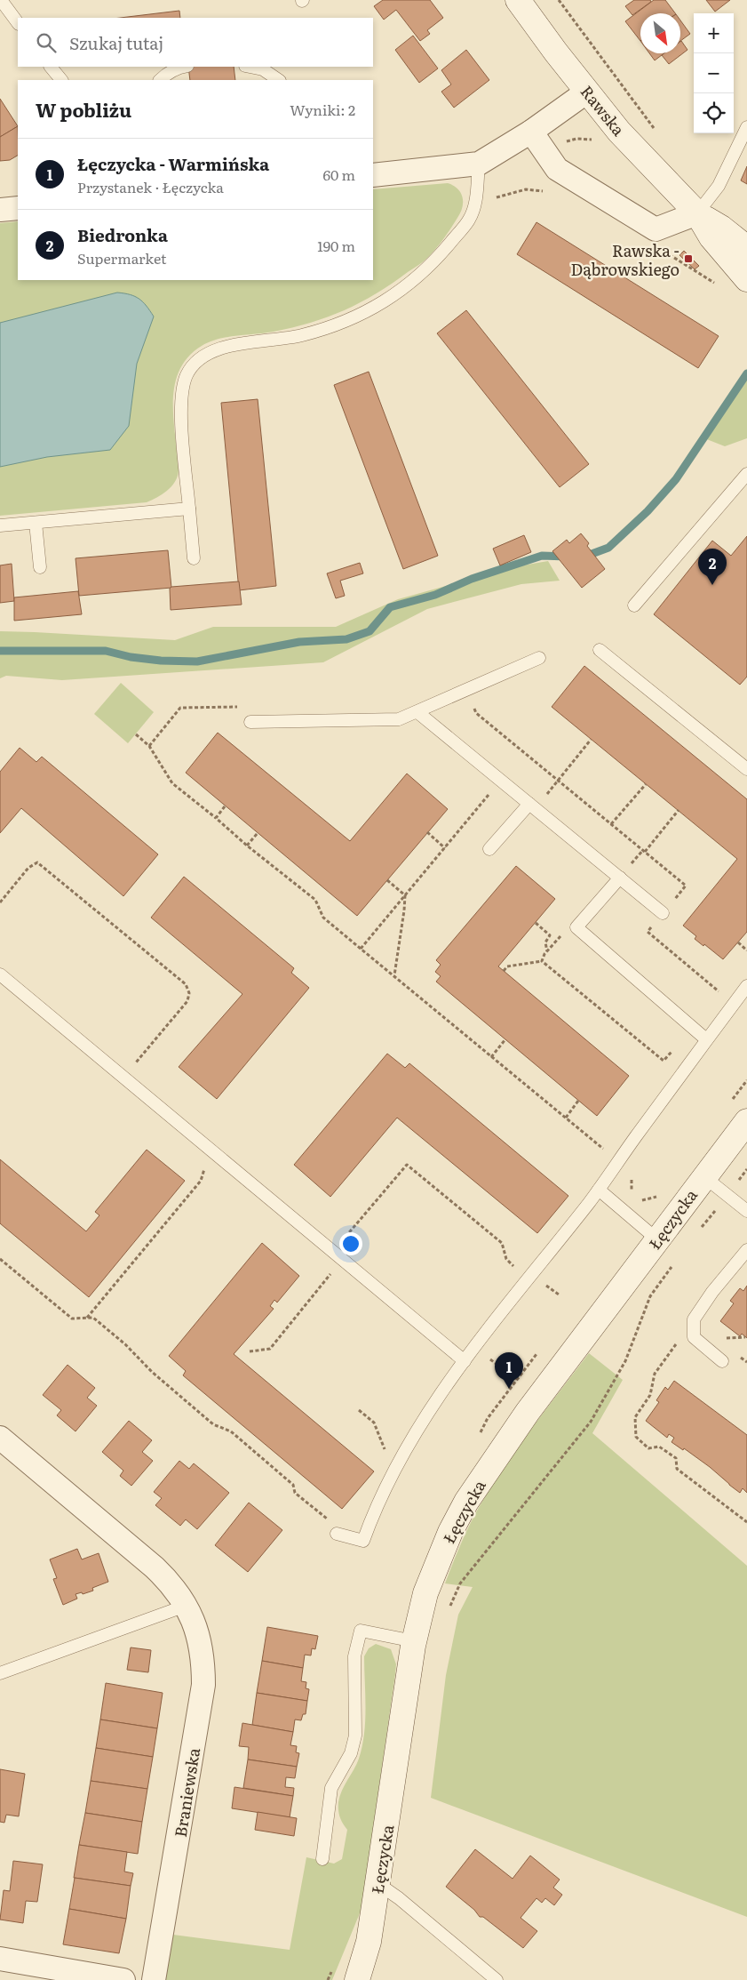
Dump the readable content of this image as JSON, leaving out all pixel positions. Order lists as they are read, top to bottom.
{
  "streets": {
    "main road": ["Rawska", "Łęczycka"],
    "street": ["Braniewska"]
  },
  "places": {
    "transit": ["Rawska - Dąbrowskiego"]
  },
  "north": "bottom right",
  "page": {
    "map_buttons": ["+", "−"],
    "search": "Szukaj tutaj",
    "heading": ["W pobliżu", "Wyniki: 2"],
    "list": [
      {
        "mark": "1",
        "name": "Łęczycka - Warmińska",
        "note": "Przystanek · Łęczycka",
        "value": "60 m"
      },
      {
        "mark": "2",
        "name": "Biedronka",
        "note": "Supermarket",
        "value": "190 m"
      }
    ],
    "pins": ["2", "1"]
  }
}
